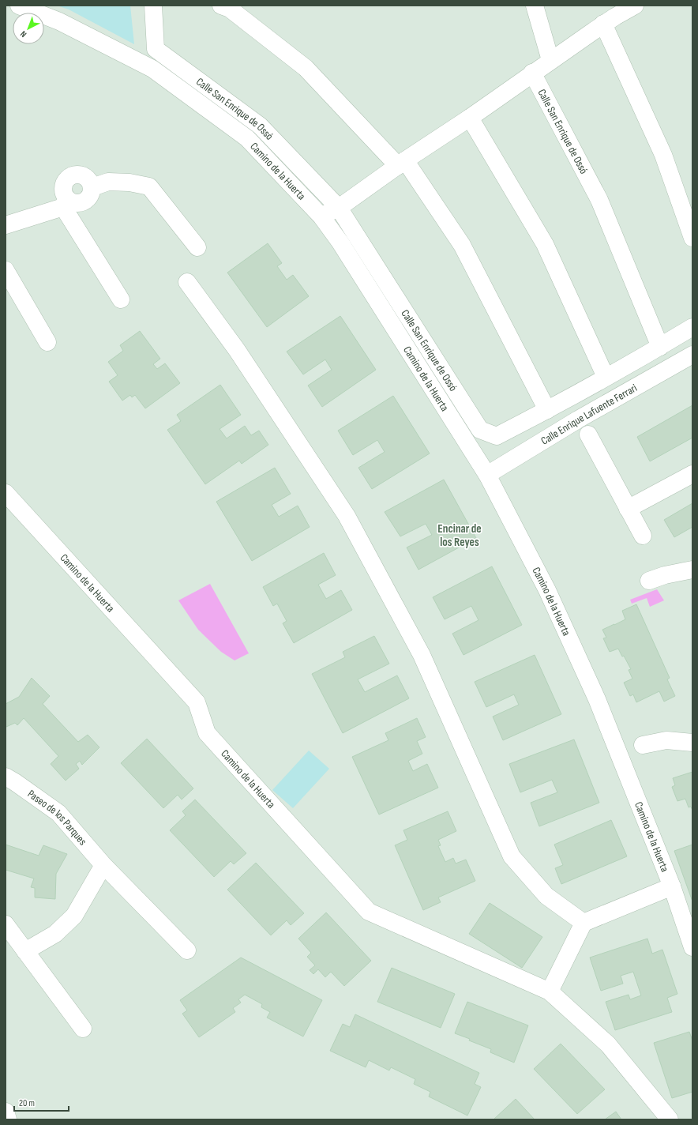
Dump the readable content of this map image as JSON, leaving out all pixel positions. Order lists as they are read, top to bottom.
{
  "streets": {
    "street": [
      "Calle San Enrique de Ossó",
      "Camino de la Huerta",
      "Calle Enrique Lafuente Ferrari",
      "Paseo de los Parques"
    ]
  },
  "crossings": [
    ["Camino de la Huerta", "Calle Enrique Lafuente Ferrari"]
  ],
  "districts": ["Encinar de los Reyes"],
  "scale_bar": "20 m",
  "north": "bottom left"
}
